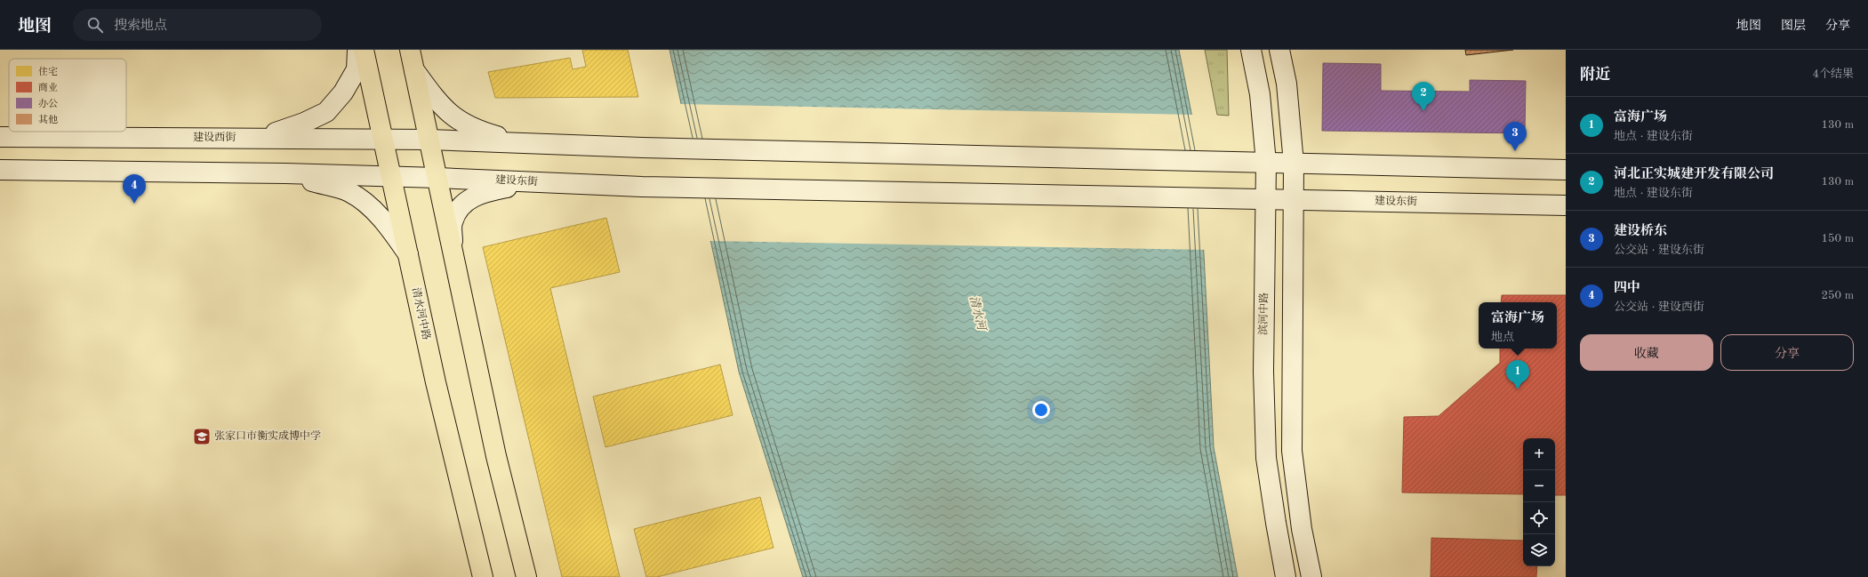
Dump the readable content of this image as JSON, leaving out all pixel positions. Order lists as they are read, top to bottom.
{
  "streets": {
    "main road": [
      "建设西街",
      "建设东街",
      "清水河中路",
      "滨河中路"
    ]
  },
  "crossings": [
    ["建设西街", "清水河中路"],
    ["建设东街", "清水河中路"],
    ["建设东街", "滨河中路"]
  ],
  "water": ["清水河"],
  "places": {
    "school or university": ["张家口市衡实成博中学"]
  },
  "legend": [
    "住宅",
    "商业",
    "办公",
    "其他"
  ],
  "page": {
    "header": "地图",
    "search": "搜索地点",
    "nav": ["地图", "图层", "分享"],
    "heading": ["附近", "4个结果"],
    "pins": [
      "2",
      "3",
      "4",
      "1"
    ],
    "list": [
      {
        "mark": "1",
        "name": "富海广场",
        "note": "地点 · 建设东街",
        "value": "130 m"
      },
      {
        "mark": "2",
        "name": "河北正实城建开发有限公司",
        "note": "地点 · 建设东街",
        "value": "130 m"
      },
      {
        "mark": "3",
        "name": "建设桥东",
        "note": "公交站 · 建设东街",
        "value": "150 m"
      },
      {
        "mark": "4",
        "name": "四中",
        "note": "公交站 · 建设西街",
        "value": "250 m"
      }
    ],
    "popup": ["富海广场", "地点"],
    "buttons": ["收藏", "分享"],
    "map_buttons": ["+", "−"]
  }
}
